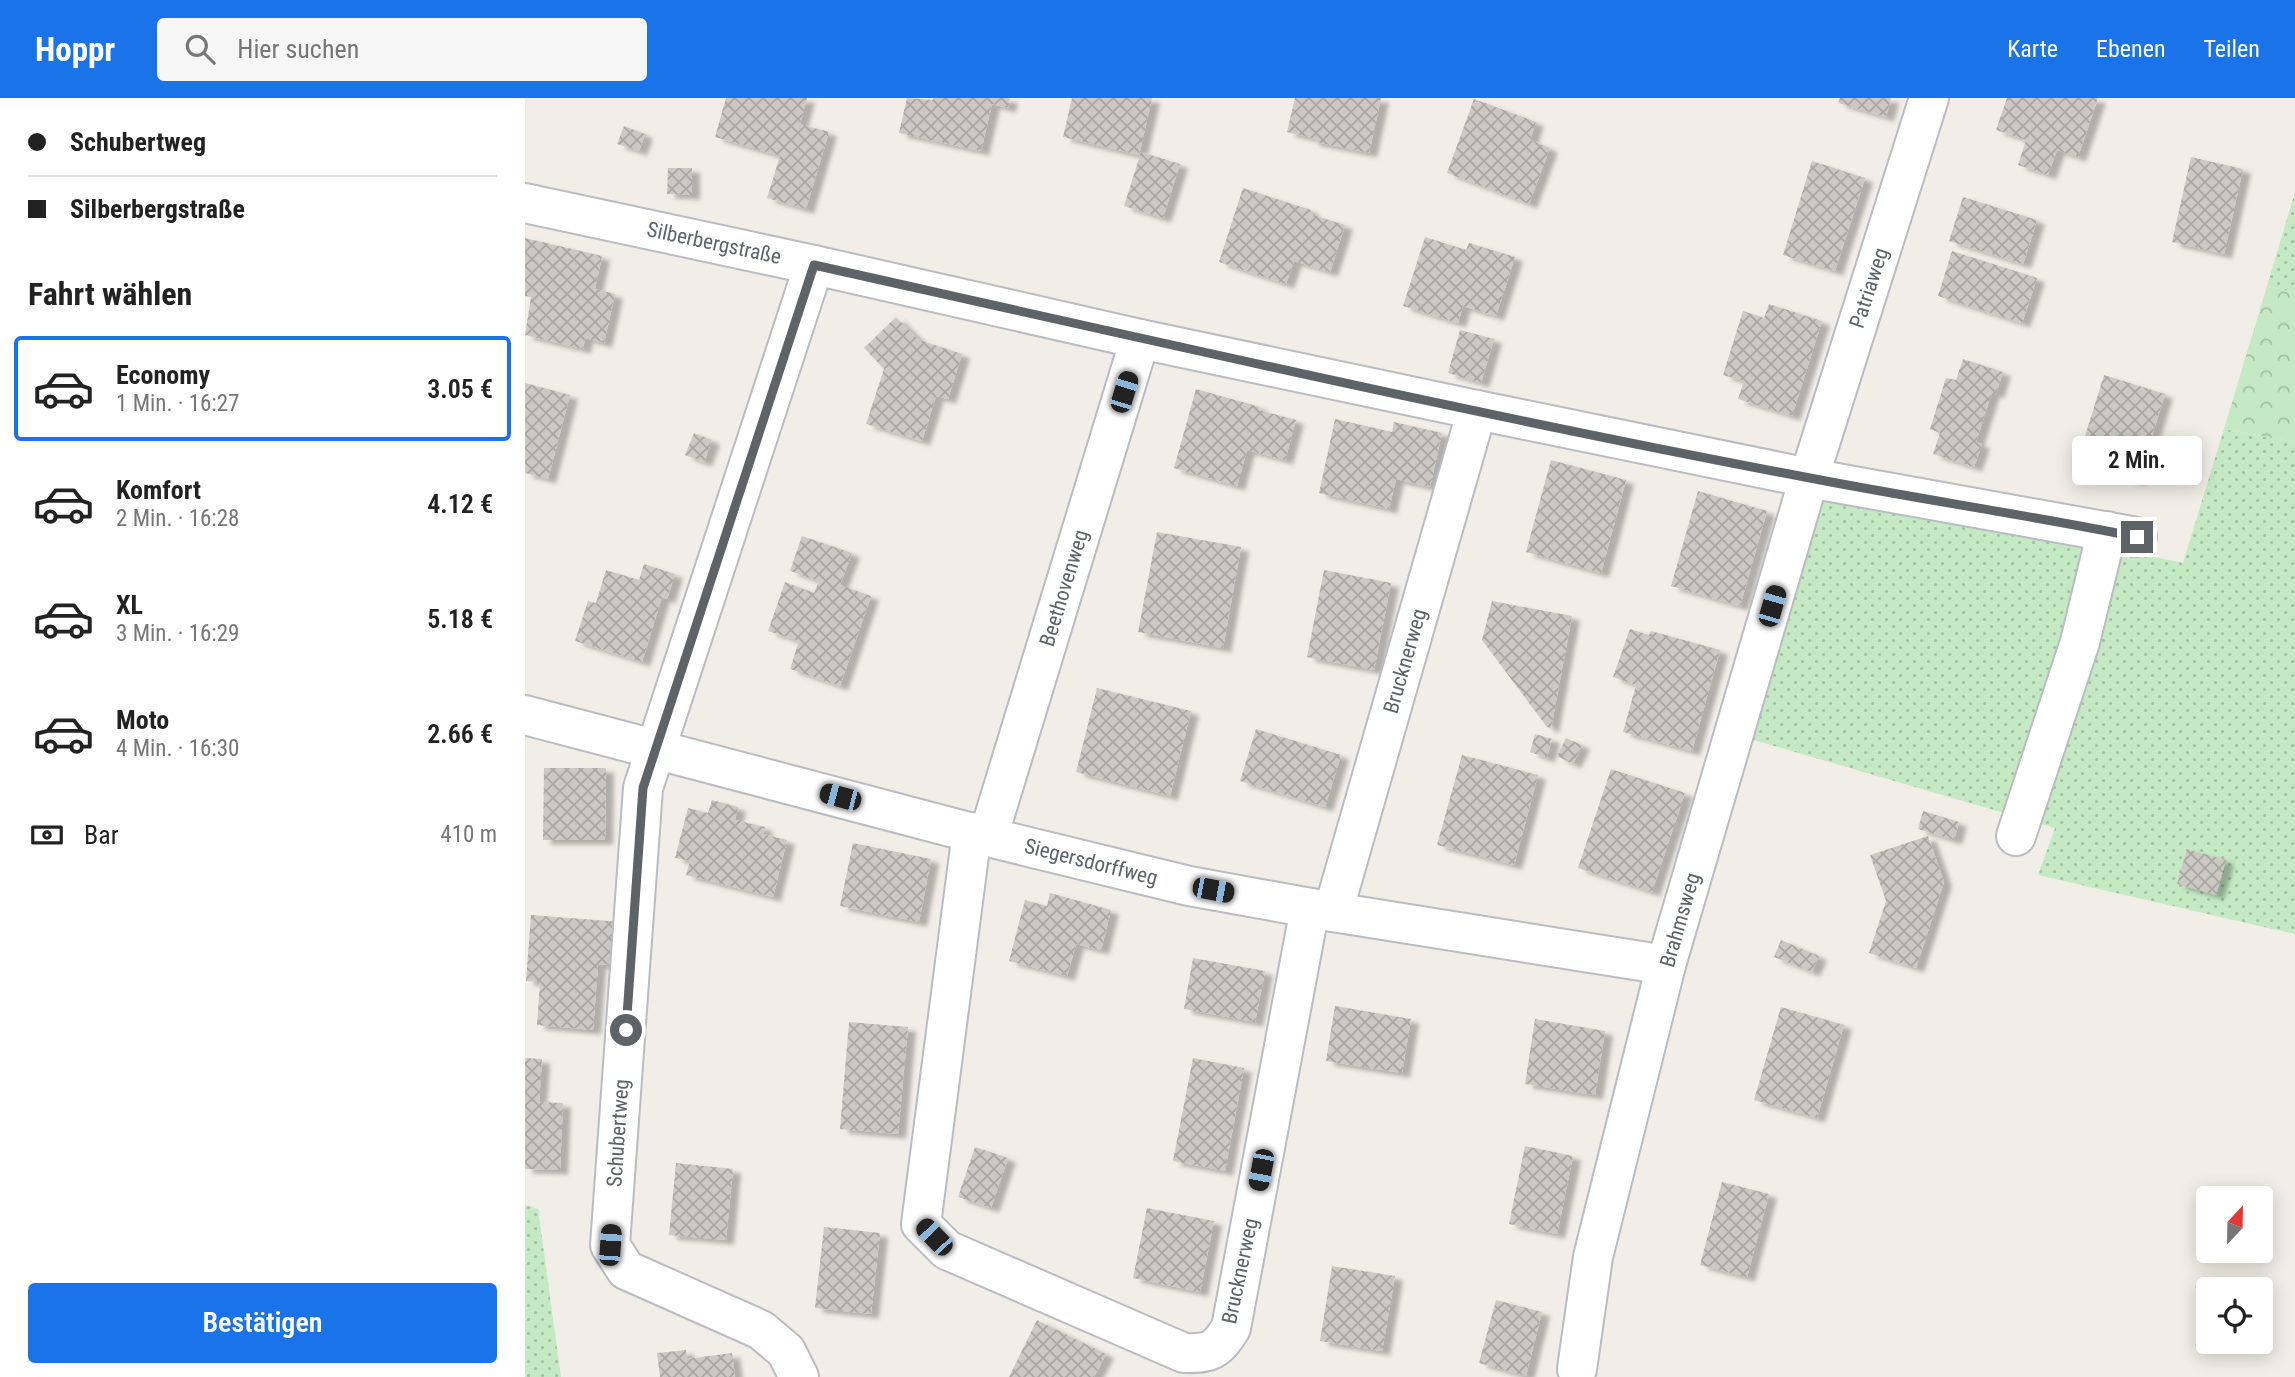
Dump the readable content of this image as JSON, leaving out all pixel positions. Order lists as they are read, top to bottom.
{
  "streets": {
    "street": [
      "Silberbergstraße",
      "Patriaweg",
      "Beethovenweg",
      "Brucknerweg",
      "Siegersdorffweg",
      "Brahmsweg",
      "Schubertweg"
    ]
  },
  "crossings": [
    ["Silberbergstraße", "Patriaweg"],
    ["Silberbergstraße", "Beethovenweg"],
    ["Silberbergstraße", "Brucknerweg"],
    ["Silberbergstraße", "Brahmsweg"],
    ["Silberbergstraße", "Schubertweg"],
    ["Patriaweg", "Brahmsweg"],
    ["Beethovenweg", "Brucknerweg"],
    ["Beethovenweg", "Siegersdorffweg"],
    ["Brucknerweg", "Siegersdorffweg"],
    ["Siegersdorffweg", "Brahmsweg"],
    ["Siegersdorffweg", "Schubertweg"]
  ],
  "north": "top",
  "page": {
    "header": "Hoppr",
    "search": "Hier suchen",
    "nav": ["Karte", "Ebenen", "Teilen"],
    "banner": ["Schubertweg", "Silberbergstraße"],
    "heading": "Fahrt wählen",
    "list": [
      {
        "name": "Economy",
        "note": "1 Min. · 16:27",
        "value": "3.05 €"
      },
      {
        "name": "Komfort",
        "note": "2 Min. · 16:28",
        "value": "4.12 €"
      },
      {
        "name": "XL",
        "note": "3 Min. · 16:29",
        "value": "5.18 €"
      },
      {
        "name": "Moto",
        "note": "4 Min. · 16:30",
        "value": "2.66 €"
      }
    ],
    "bubble": "2 Min.",
    "pay": ["Bar", "410 m"],
    "buttons": "Bestätigen"
  }
}
